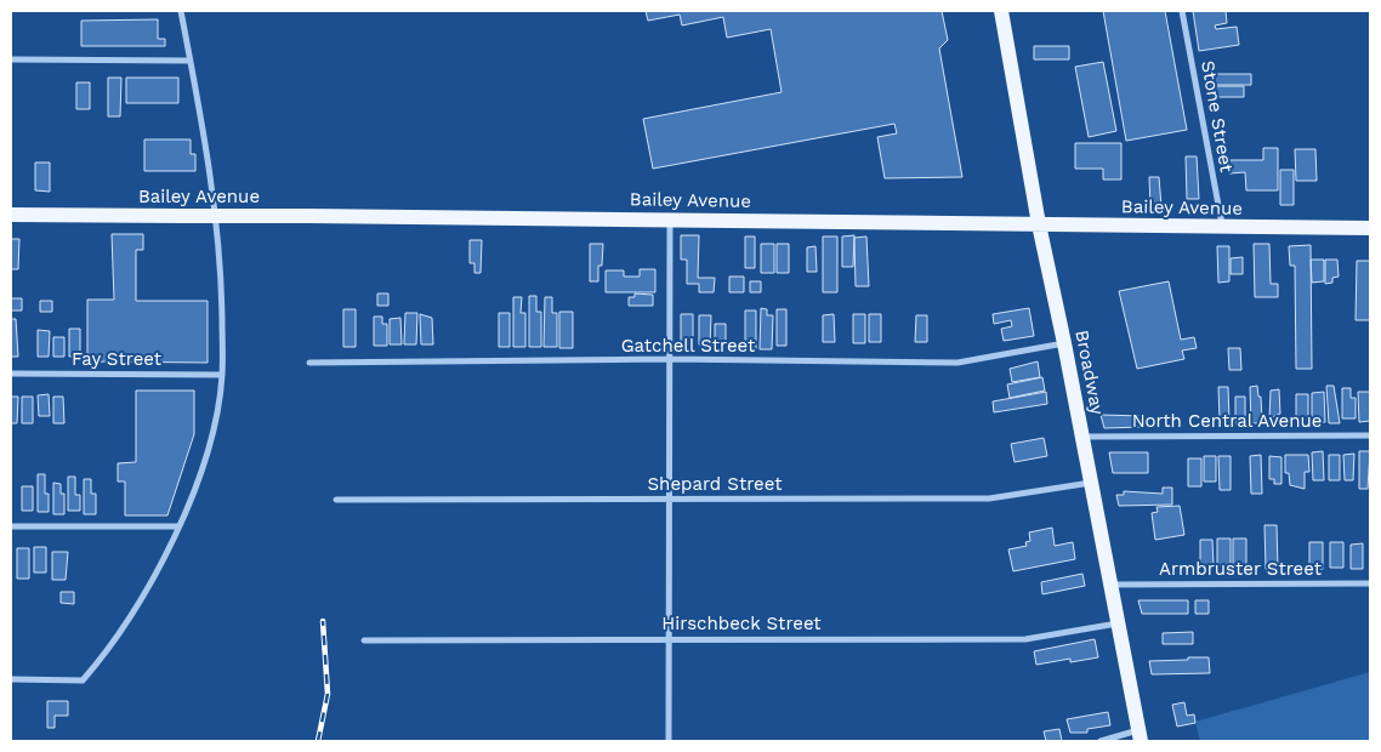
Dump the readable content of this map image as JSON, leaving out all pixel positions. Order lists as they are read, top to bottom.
{
  "streets": {
    "main road": ["Bailey Avenue", "Broadway"],
    "street": [
      "Stone Street",
      "Gatchell Street",
      "Fay Street",
      "North Central Avenue",
      "Shepard Street",
      "Armbruster Street",
      "Hirschbeck Street"
    ]
  },
  "crossings": [
    ["Stone Street", "Bailey Avenue"],
    ["Bailey Avenue", "Broadway"],
    ["Gatchell Street", "Broadway"],
    ["Broadway", "North Central Avenue"],
    ["Broadway", "Shepard Street"],
    ["Broadway", "Armbruster Street"],
    ["Broadway", "Hirschbeck Street"]
  ]
}
